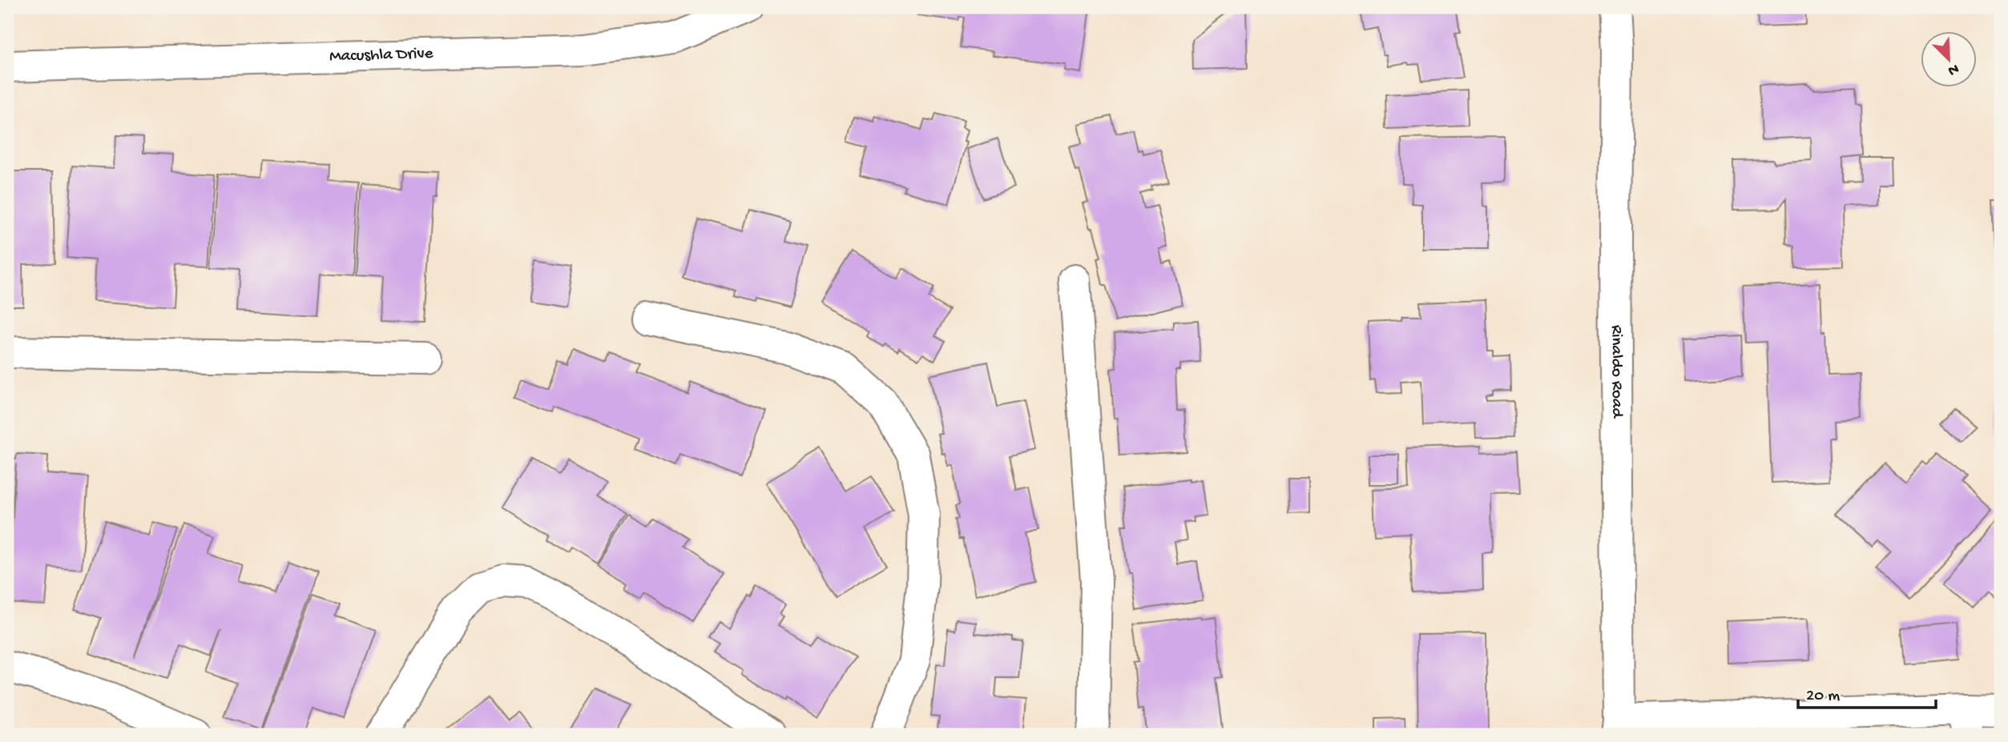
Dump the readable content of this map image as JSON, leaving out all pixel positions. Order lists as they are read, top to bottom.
{
  "streets": {
    "street": ["Macushla Drive", "Rinaldo Road"]
  },
  "scale_bar": "20 m",
  "north": "bottom right"
}
